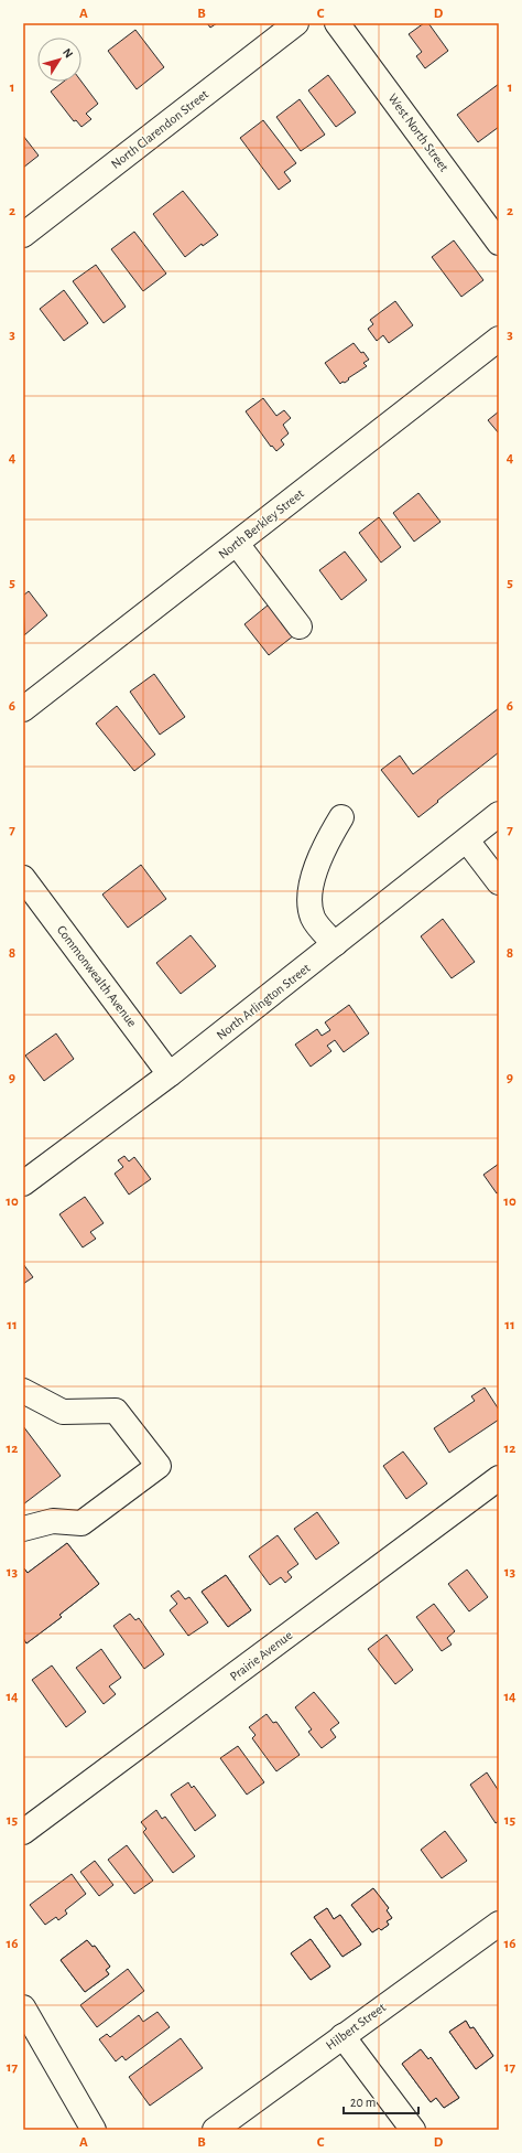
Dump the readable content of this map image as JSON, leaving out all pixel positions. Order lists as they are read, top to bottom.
{
  "streets": {
    "street": [
      "North Clarendon Street",
      "West North Street",
      "North Berkley Street",
      "Commonwealth Avenue",
      "North Arlington Street",
      "Prairie Avenue",
      "Hilbert Street"
    ]
  },
  "crossings": [
    ["Commonwealth Avenue", "North Arlington Street"]
  ],
  "scale_bar": "20 m",
  "north": "top right",
  "grid": {
    "columns": [
      "A",
      "B",
      "C",
      "D"
    ],
    "rows": [
      "1",
      "2",
      "3",
      "4",
      "5",
      "6",
      "7",
      "8",
      "9",
      "10",
      "11",
      "12",
      "13",
      "14",
      "15",
      "16",
      "17"
    ]
  }
}
